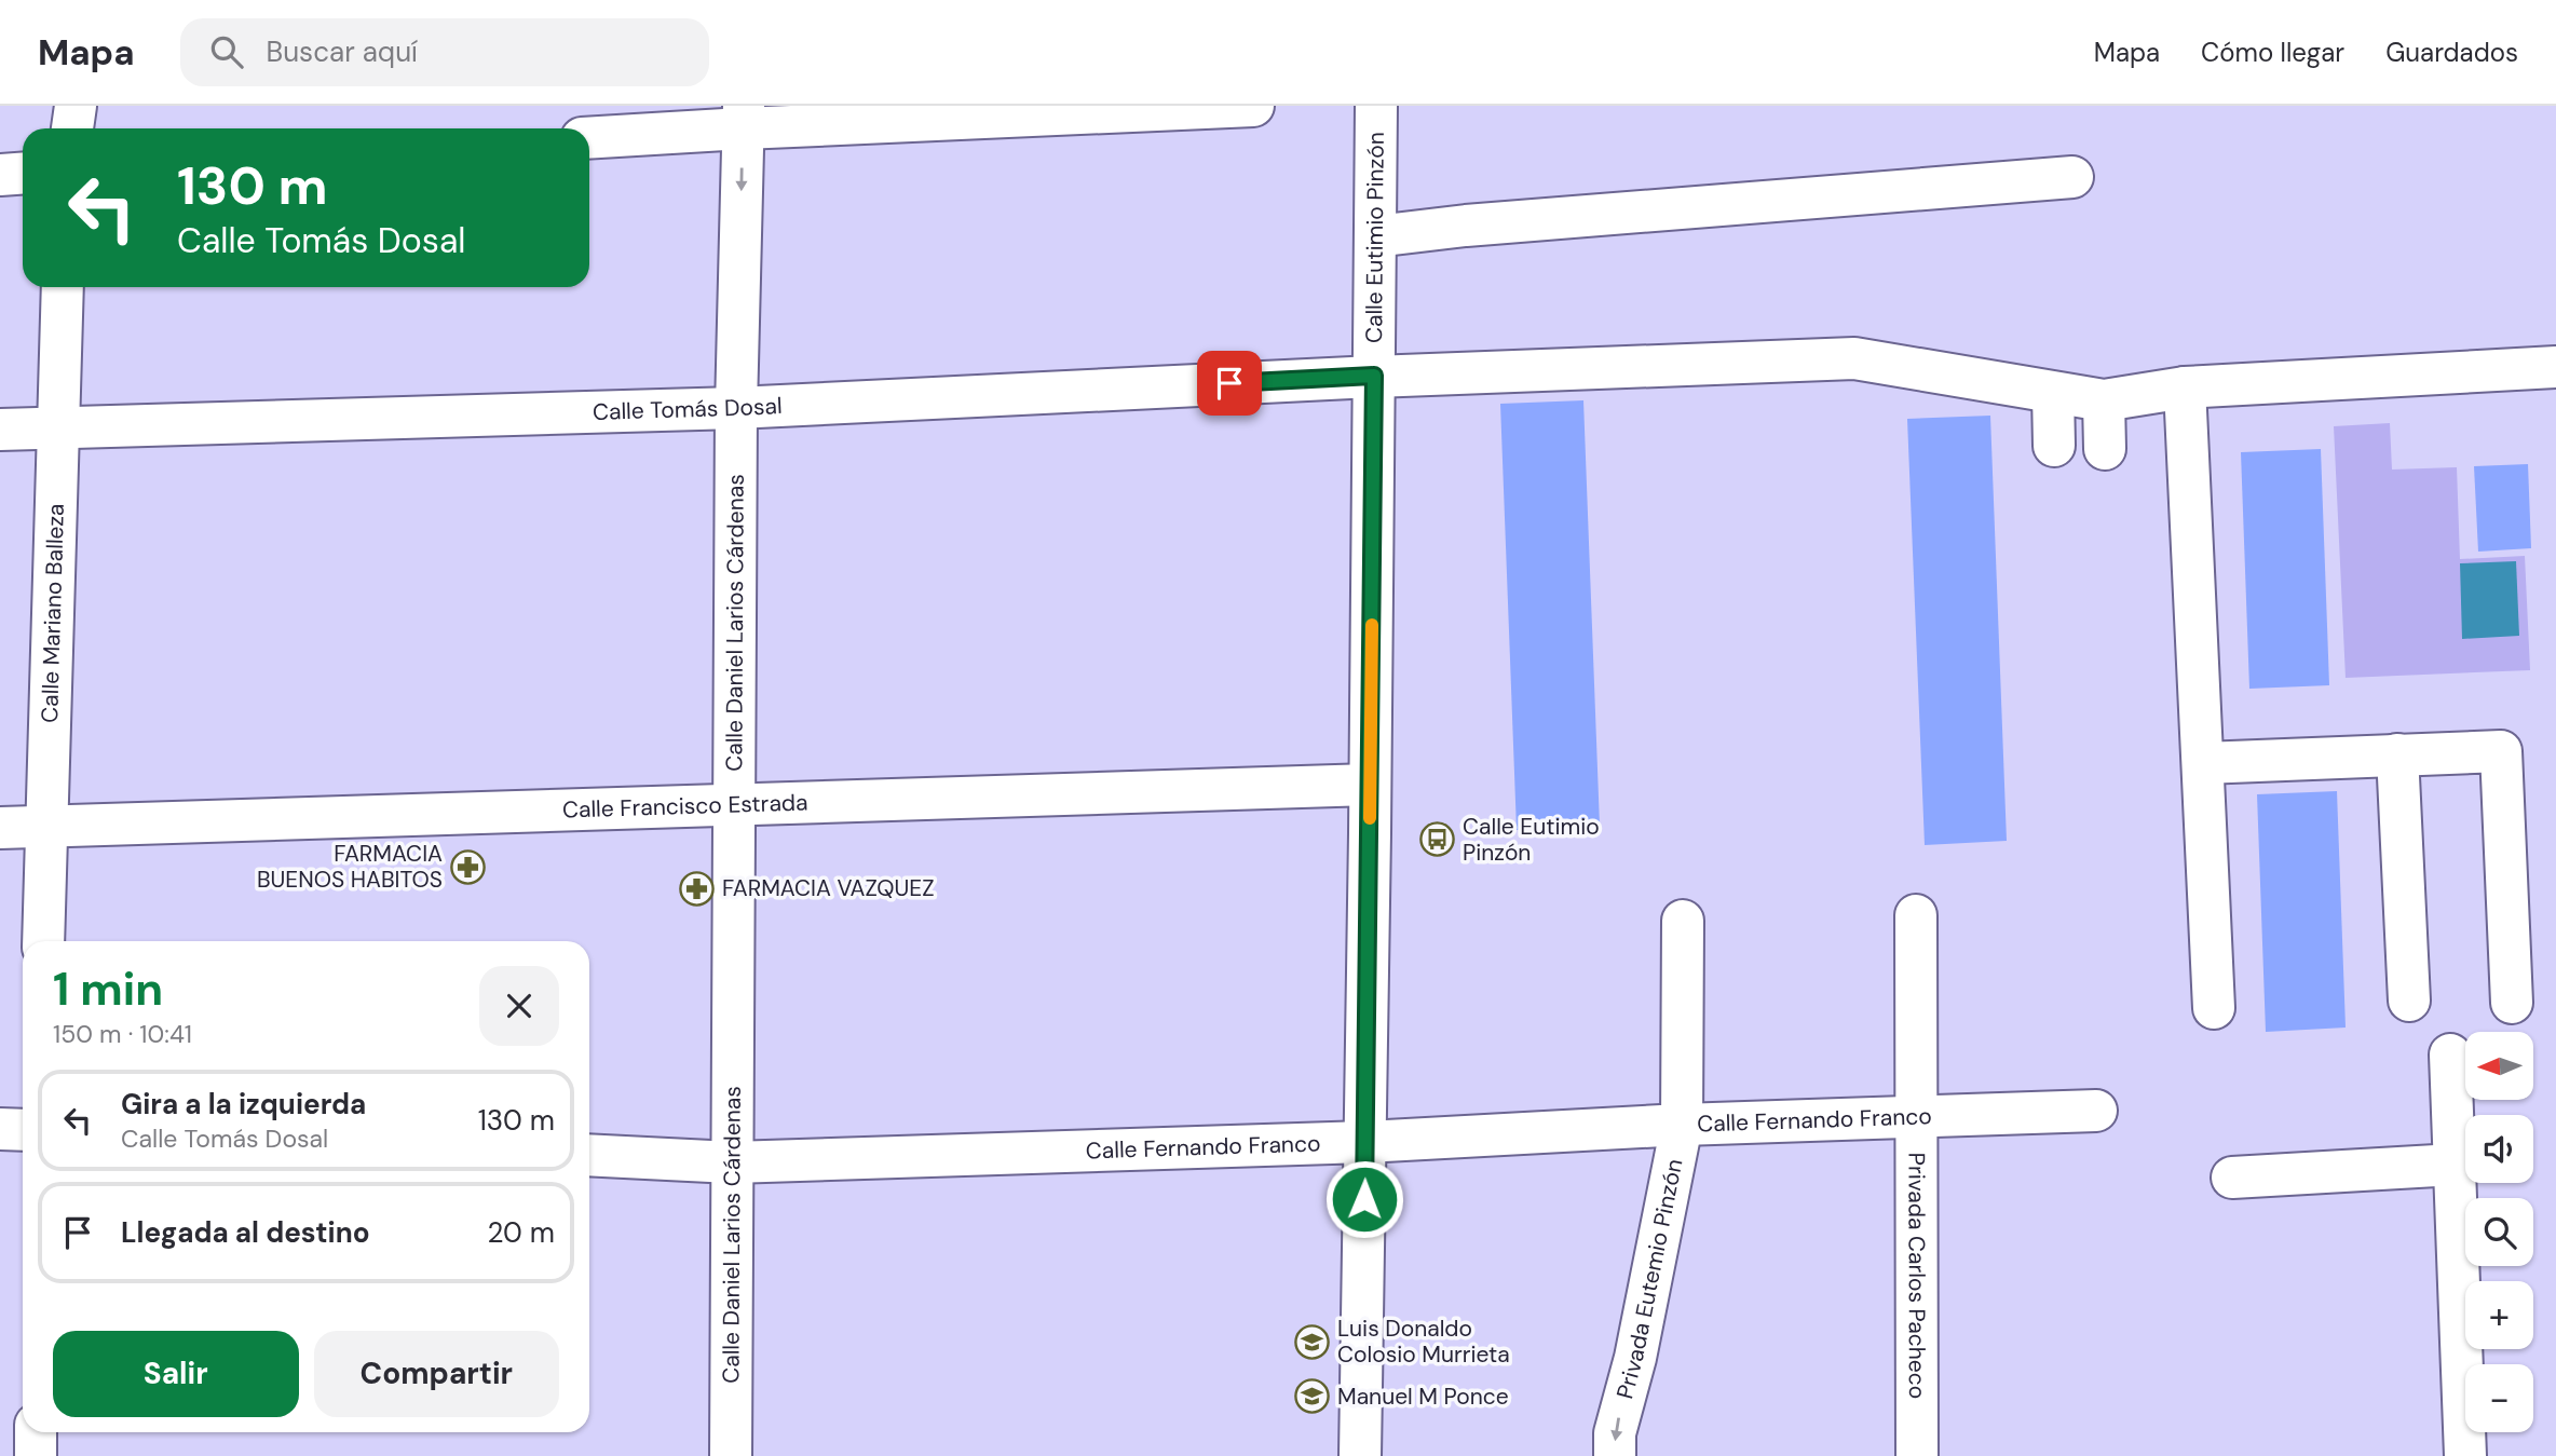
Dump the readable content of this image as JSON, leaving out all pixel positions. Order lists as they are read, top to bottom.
{
  "streets": {
    "street": [
      "Calle Eutimio Pinzón",
      "Calle Tomás Dosal",
      "Calle Mariano Balleza",
      "Calle Daniel Larios Cárdenas",
      "Calle Francisco Estrada",
      "Calle Fernando Franco",
      "Privada Carlos Pacheco",
      "Privada Eutemio Pinzón"
    ]
  },
  "crossings": [
    ["Calle Eutimio Pinzón", "Calle Tomás Dosal"],
    ["Calle Eutimio Pinzón", "Calle Francisco Estrada"],
    ["Calle Eutimio Pinzón", "Calle Fernando Franco"],
    ["Calle Tomás Dosal", "Calle Mariano Balleza"],
    ["Calle Tomás Dosal", "Calle Daniel Larios Cárdenas"],
    ["Calle Mariano Balleza", "Calle Francisco Estrada"],
    ["Calle Daniel Larios Cárdenas", "Calle Francisco Estrada"],
    ["Calle Daniel Larios Cárdenas", "Calle Fernando Franco"],
    ["Calle Fernando Franco", "Privada Carlos Pacheco"],
    ["Calle Fernando Franco", "Privada Eutemio Pinzón"]
  ],
  "one_way": ["Privada Eutemio Pinzón"],
  "places": {
    "bus stop": ["Calle Eutimio Pinzón"],
    "pharmacy": ["FARMACIA BUENOS HABITOS", "FARMACIA VAZQUEZ"],
    "school or university": ["Luis Donaldo Colosio Murrieta", "Manuel M Ponce"]
  },
  "north": "left",
  "page": {
    "header": "Mapa",
    "search": "Buscar aquí",
    "nav": ["Mapa", "Cómo llegar", "Guardados"],
    "turn": ["130 m", "Calle Tomás Dosal"],
    "heading": ["1 min", "150 m · 10:41"],
    "map_buttons": ["+", "−"],
    "list": [
      {
        "name": "Gira a la izquierda",
        "note": "Calle Tomás Dosal",
        "value": "130 m"
      },
      {
        "name": "Llegada al destino",
        "value": "20 m"
      }
    ],
    "buttons": ["Salir", "Compartir"]
  }
}
